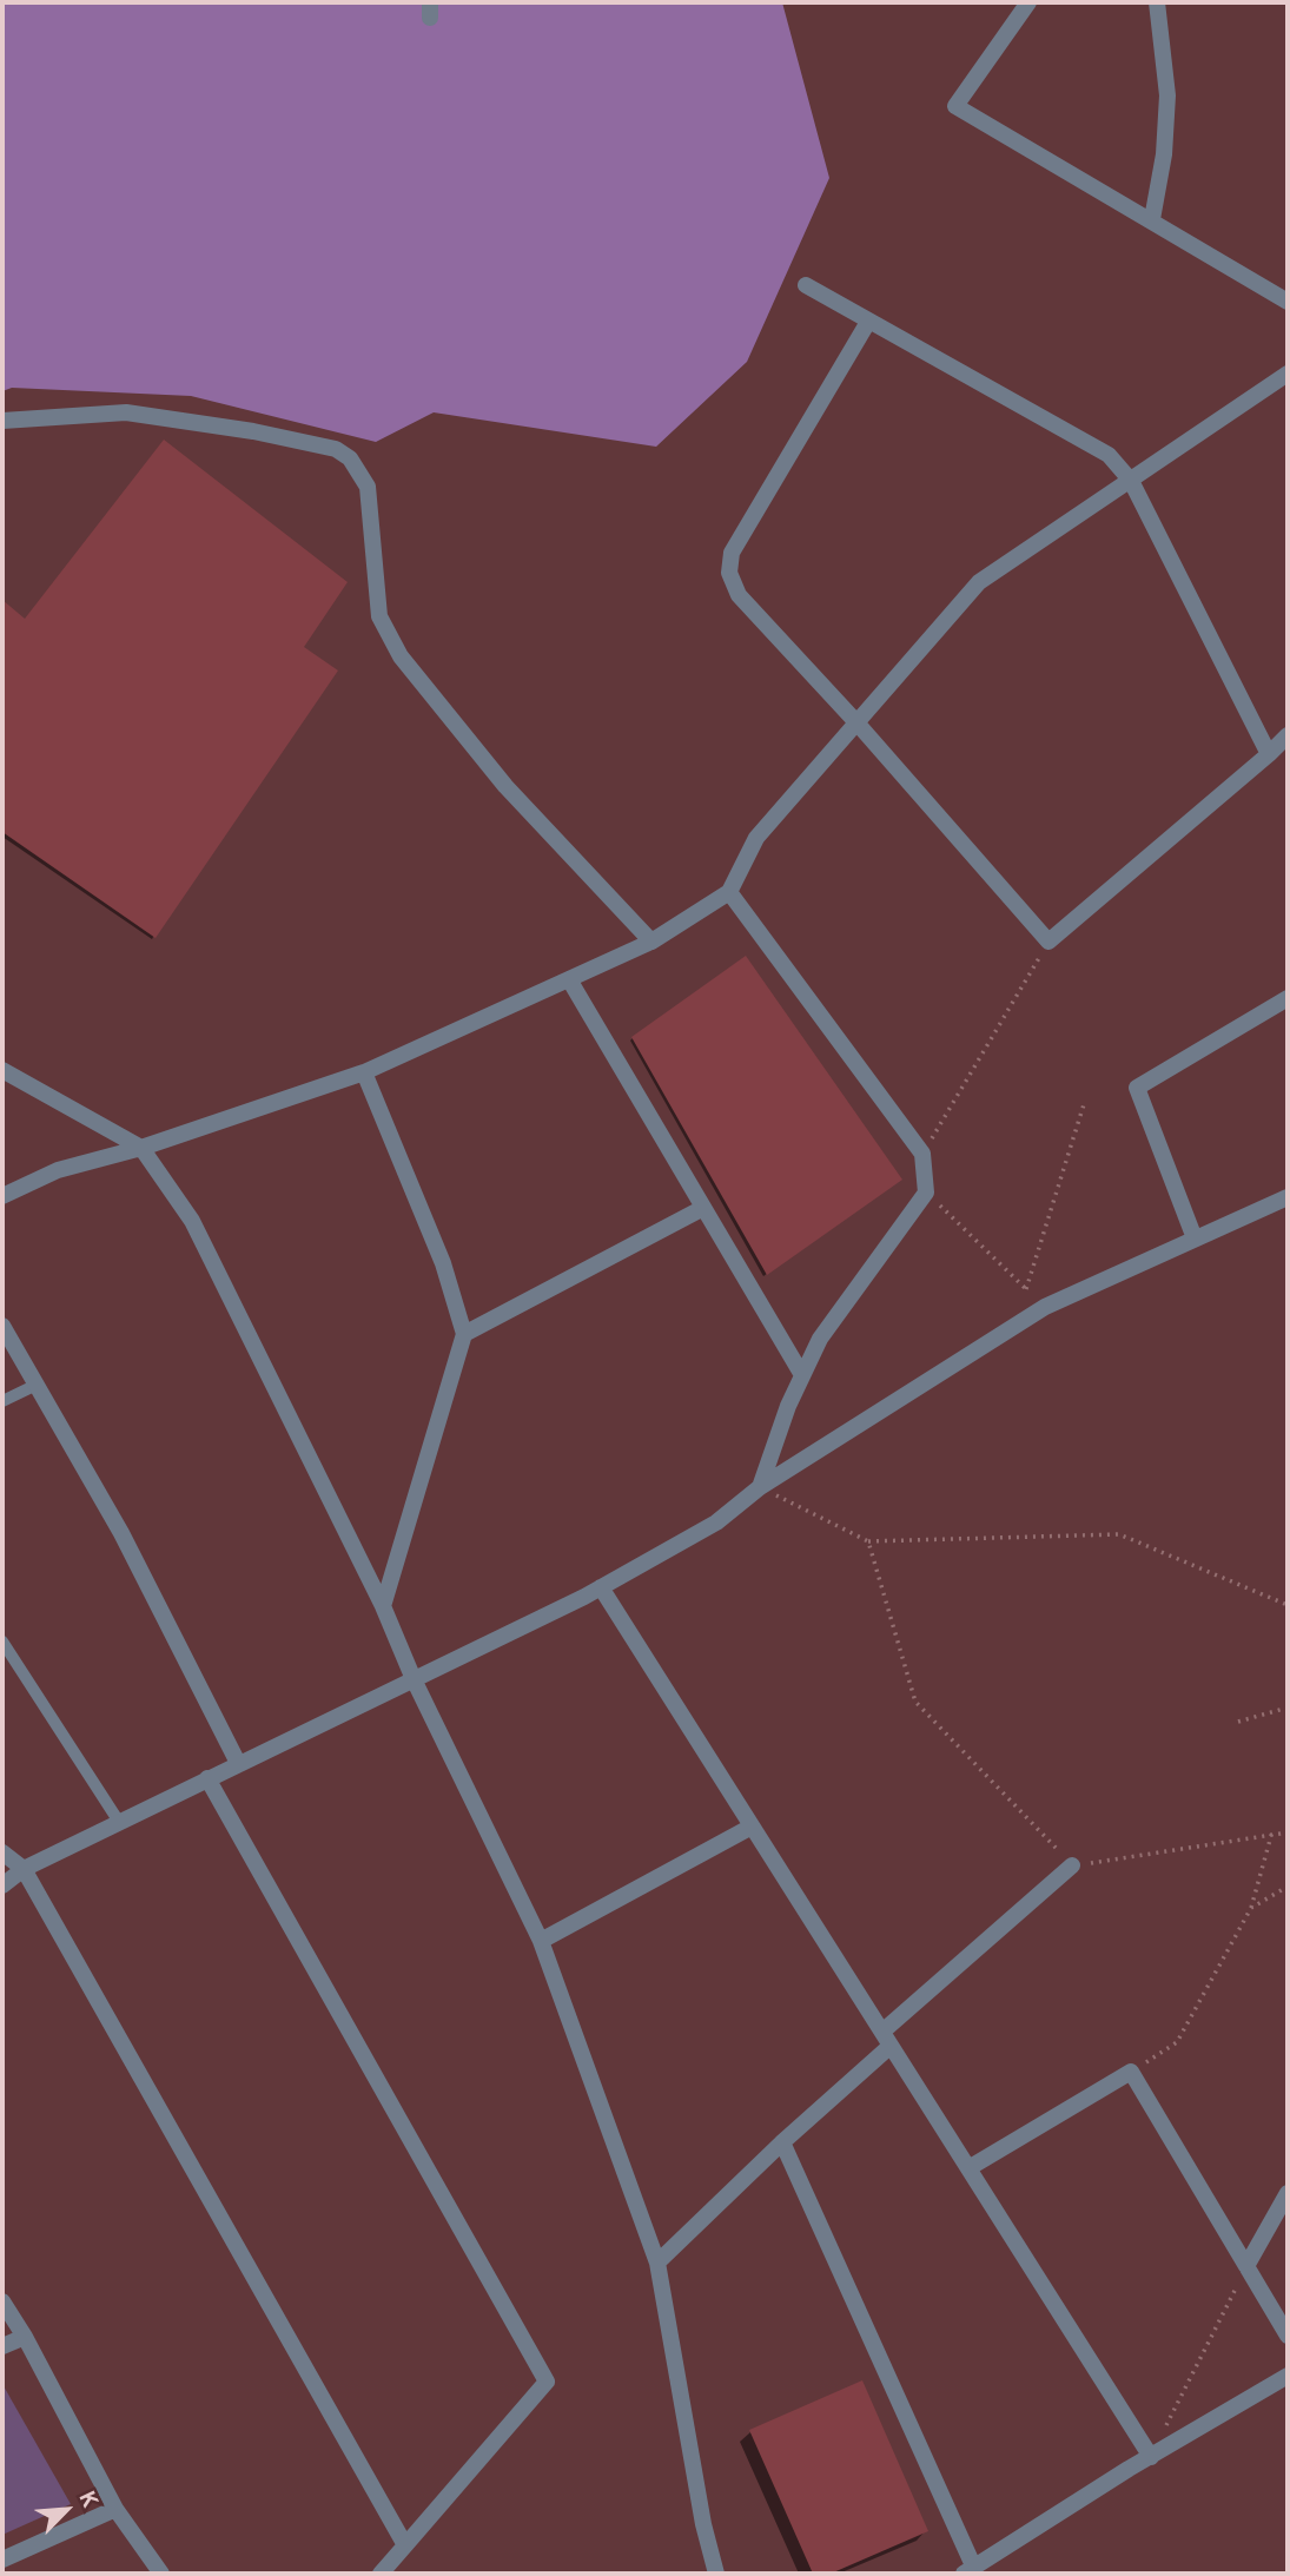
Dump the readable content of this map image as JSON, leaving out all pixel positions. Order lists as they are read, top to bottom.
{
  "north": "top right"
}
